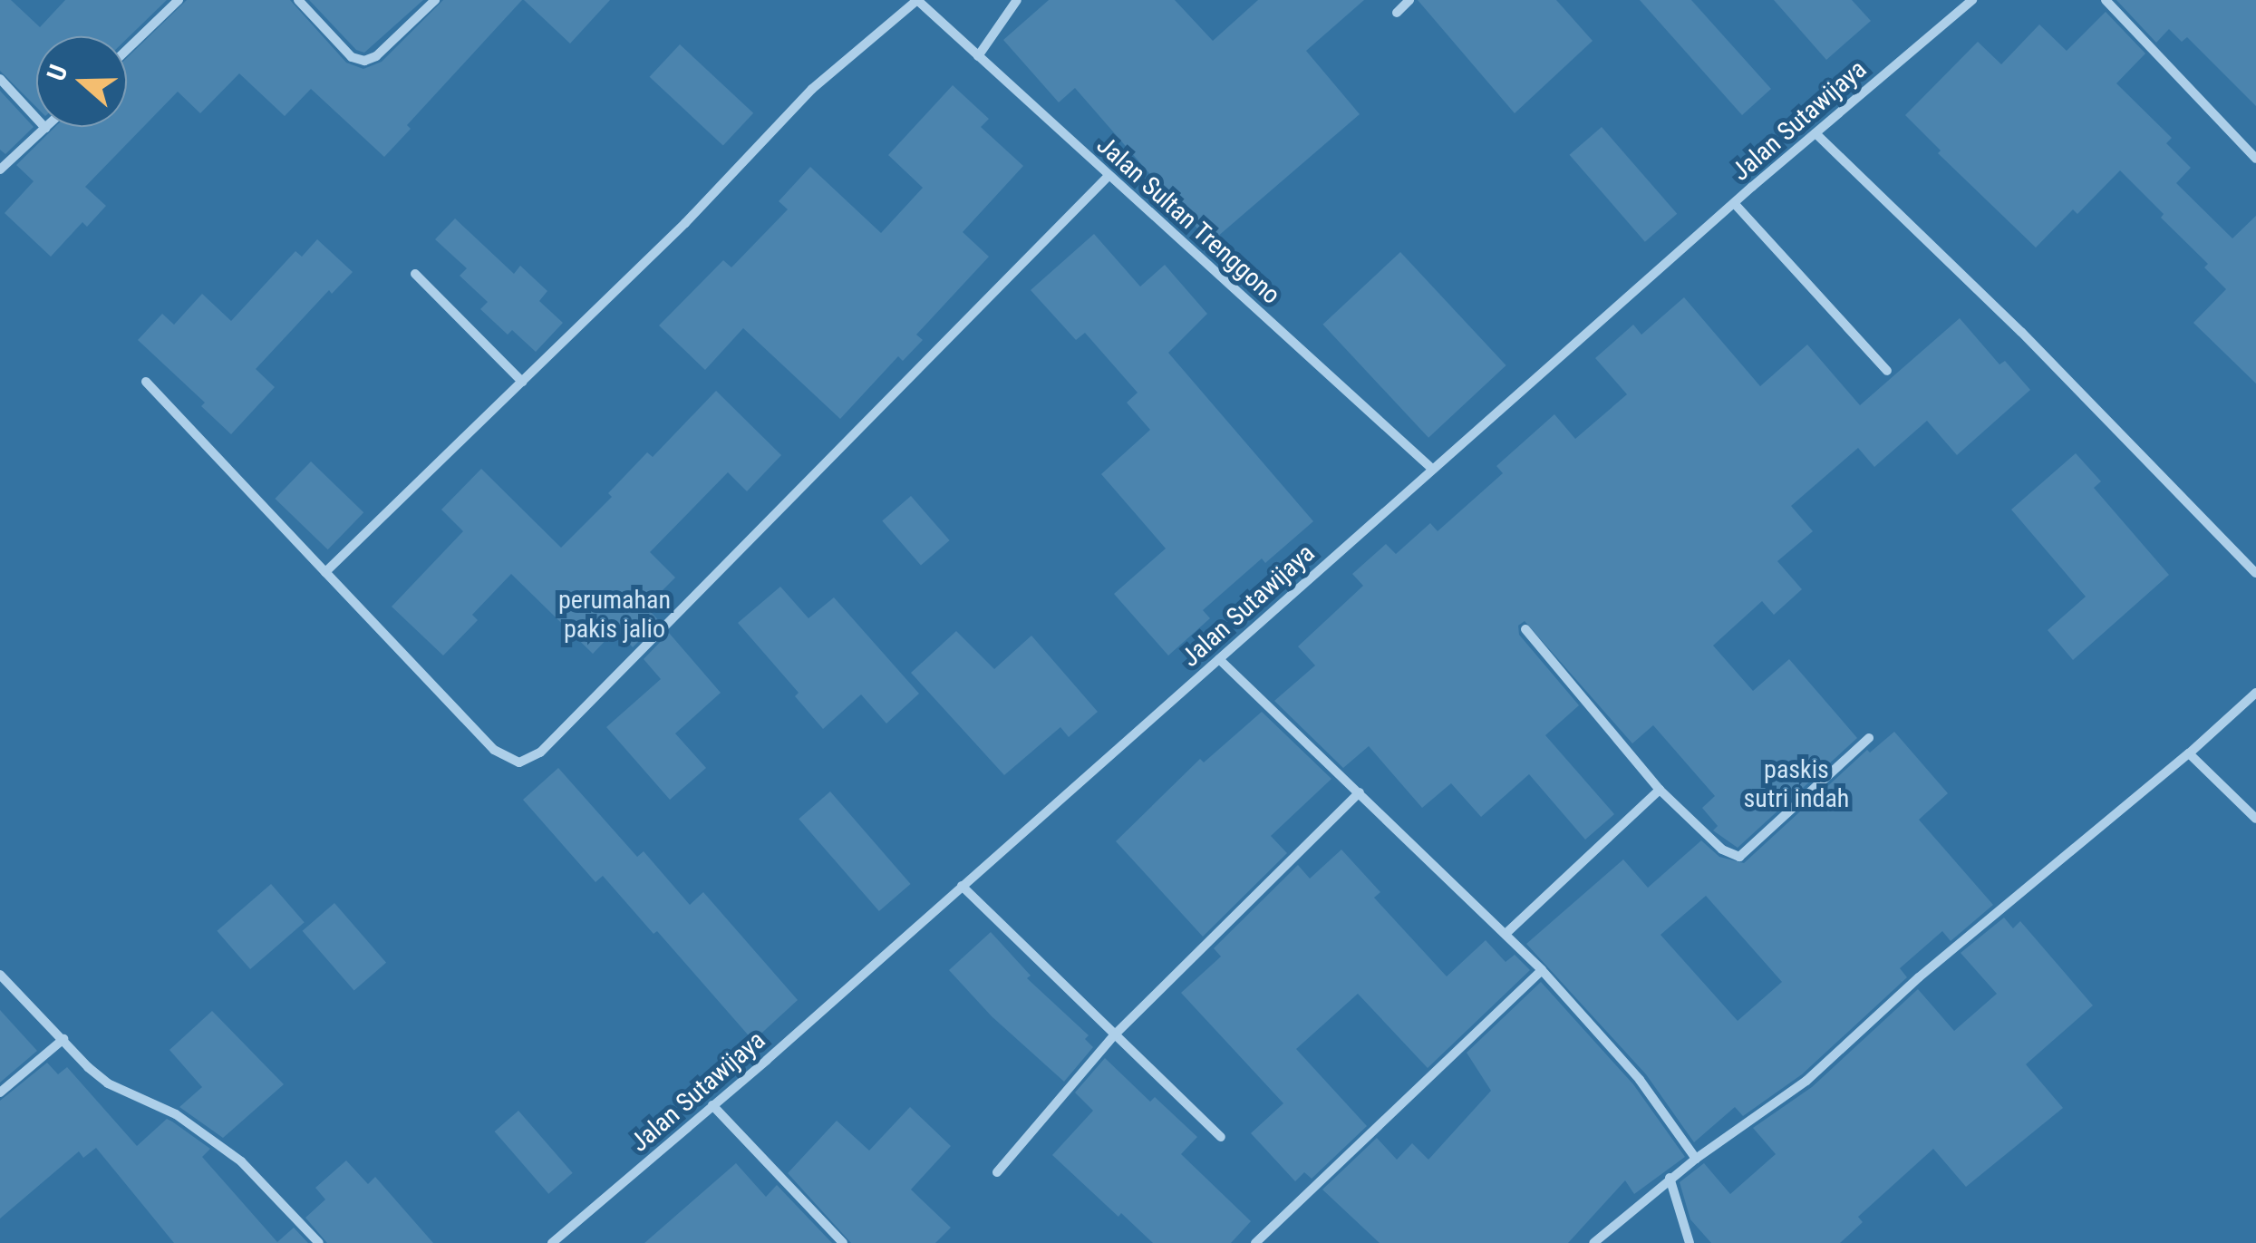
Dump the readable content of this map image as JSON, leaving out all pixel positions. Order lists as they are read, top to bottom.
{
  "streets": {
    "street": ["Jalan Sutawijaya", "Jalan Sultan Trenggono"]
  },
  "crossings": [
    ["Jalan Sutawijaya", "Jalan Sultan Trenggono"]
  ],
  "parks": ["perumahan pakis jalio", "paskis sutri indah"],
  "north": "left"
}
